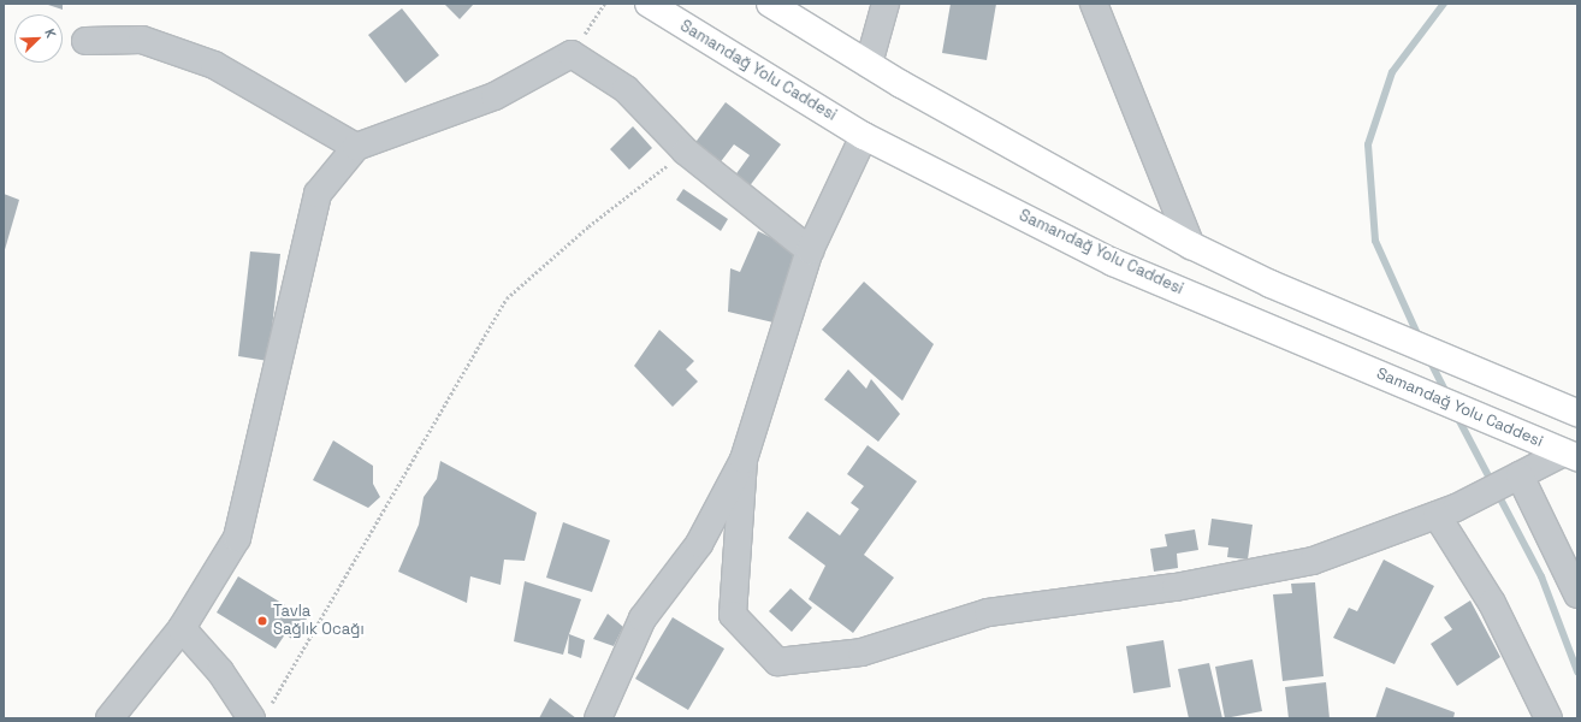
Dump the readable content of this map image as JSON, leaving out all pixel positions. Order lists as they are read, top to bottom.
{
  "streets": {
    "highway": ["Samandağ Yolu Caddesi"]
  },
  "places": ["Tavla Sağlık Ocağı"],
  "north": "top right"
}
